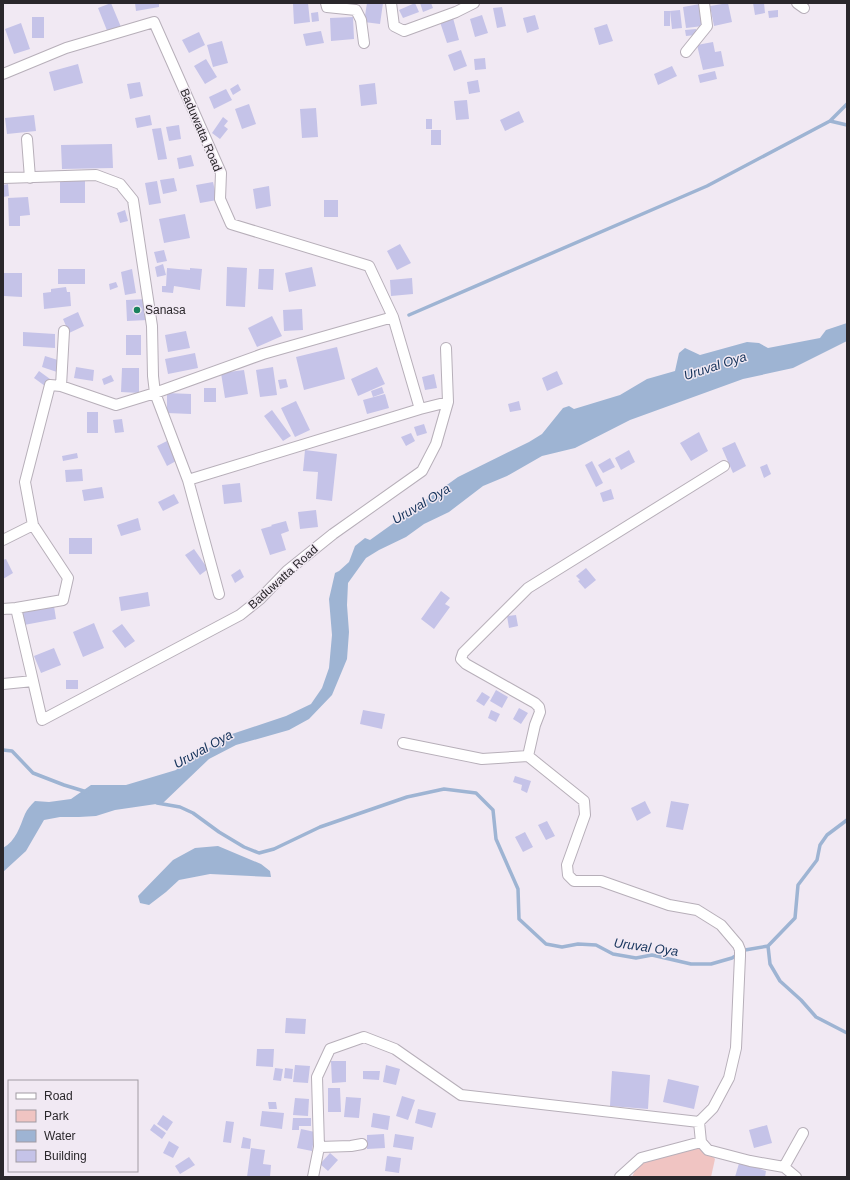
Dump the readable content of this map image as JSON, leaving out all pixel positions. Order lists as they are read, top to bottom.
{
  "streets": {
    "street": ["Baduwatta Road"]
  },
  "water": ["Uruval Oya"],
  "places": ["Sanasa"],
  "legend": [
    "Road",
    "Park",
    "Water",
    "Building"
  ]
}
